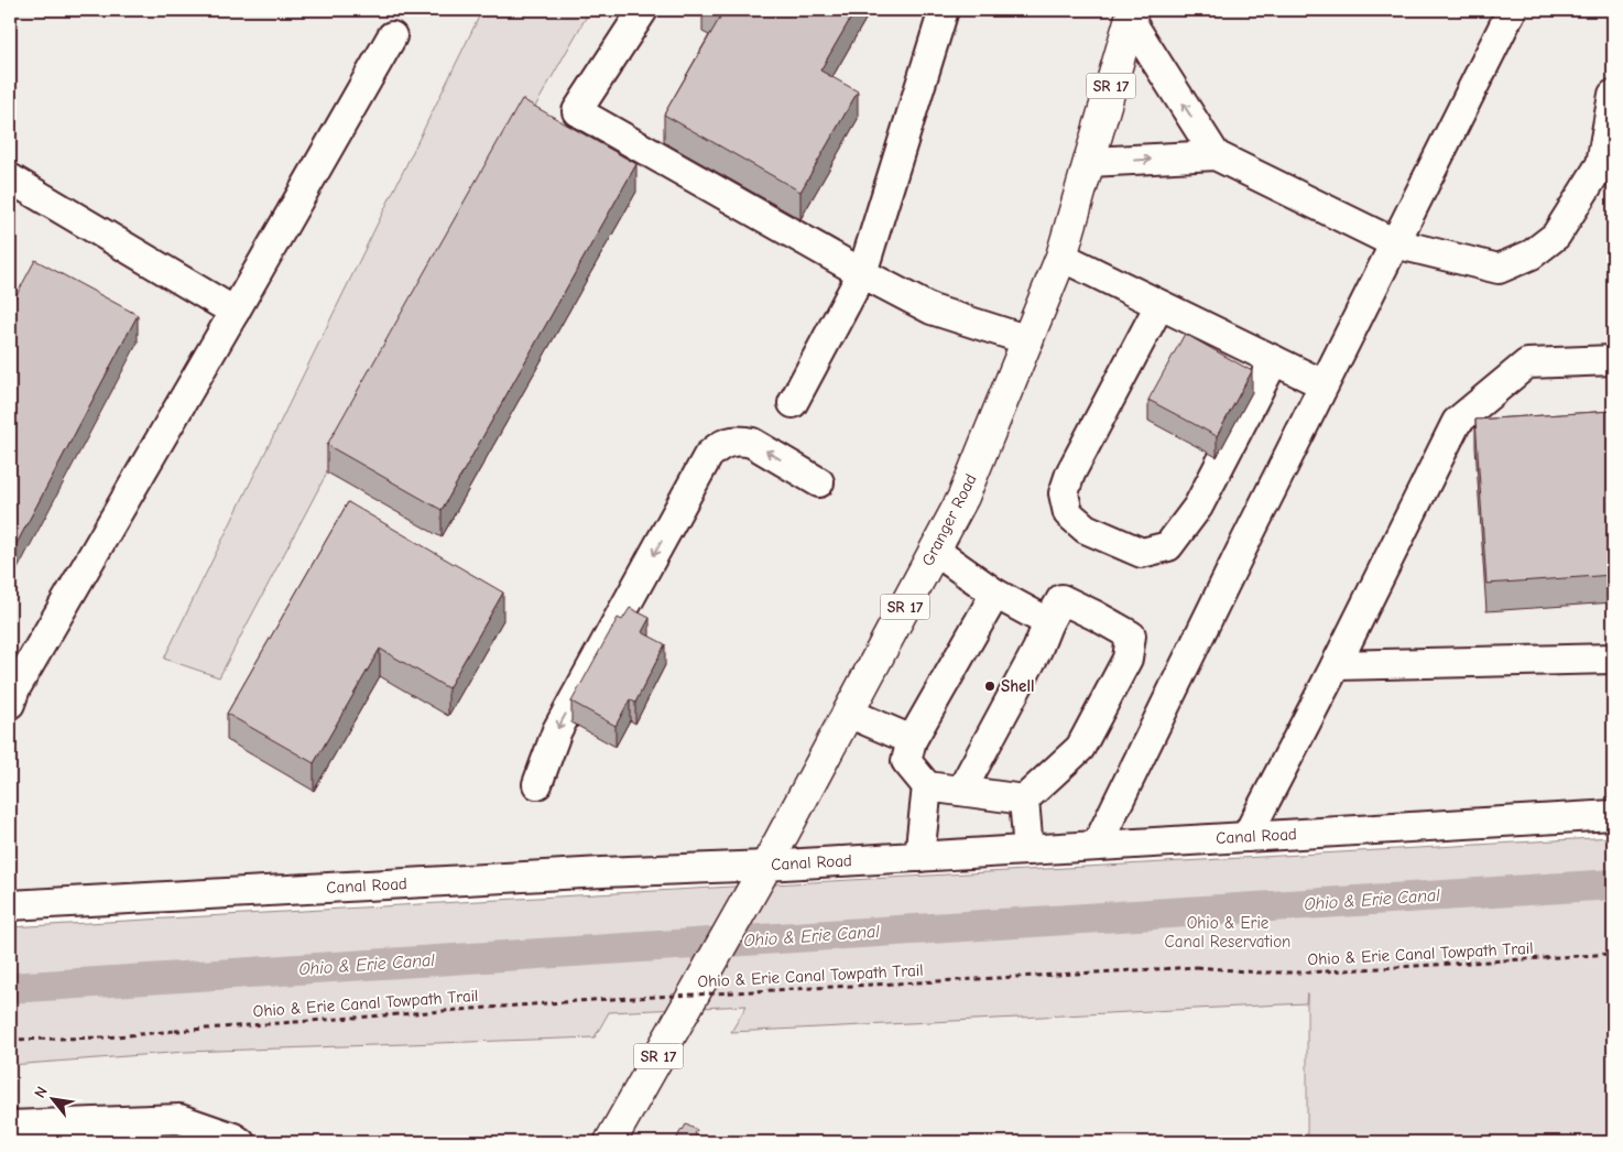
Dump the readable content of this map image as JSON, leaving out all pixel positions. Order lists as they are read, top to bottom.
{
  "streets": {
    "main road": ["SR 17", "Granger Road"],
    "street": ["Canal Road"],
    "path": ["Ohio & Erie Canal Towpath Trail"]
  },
  "crossings": [
    ["Granger Road", "Canal Road"]
  ],
  "water": ["Ohio & Erie Canal"],
  "parks": ["Ohio & Erie Canal Reservation"],
  "places": ["Shell"],
  "north": "top left"
}
